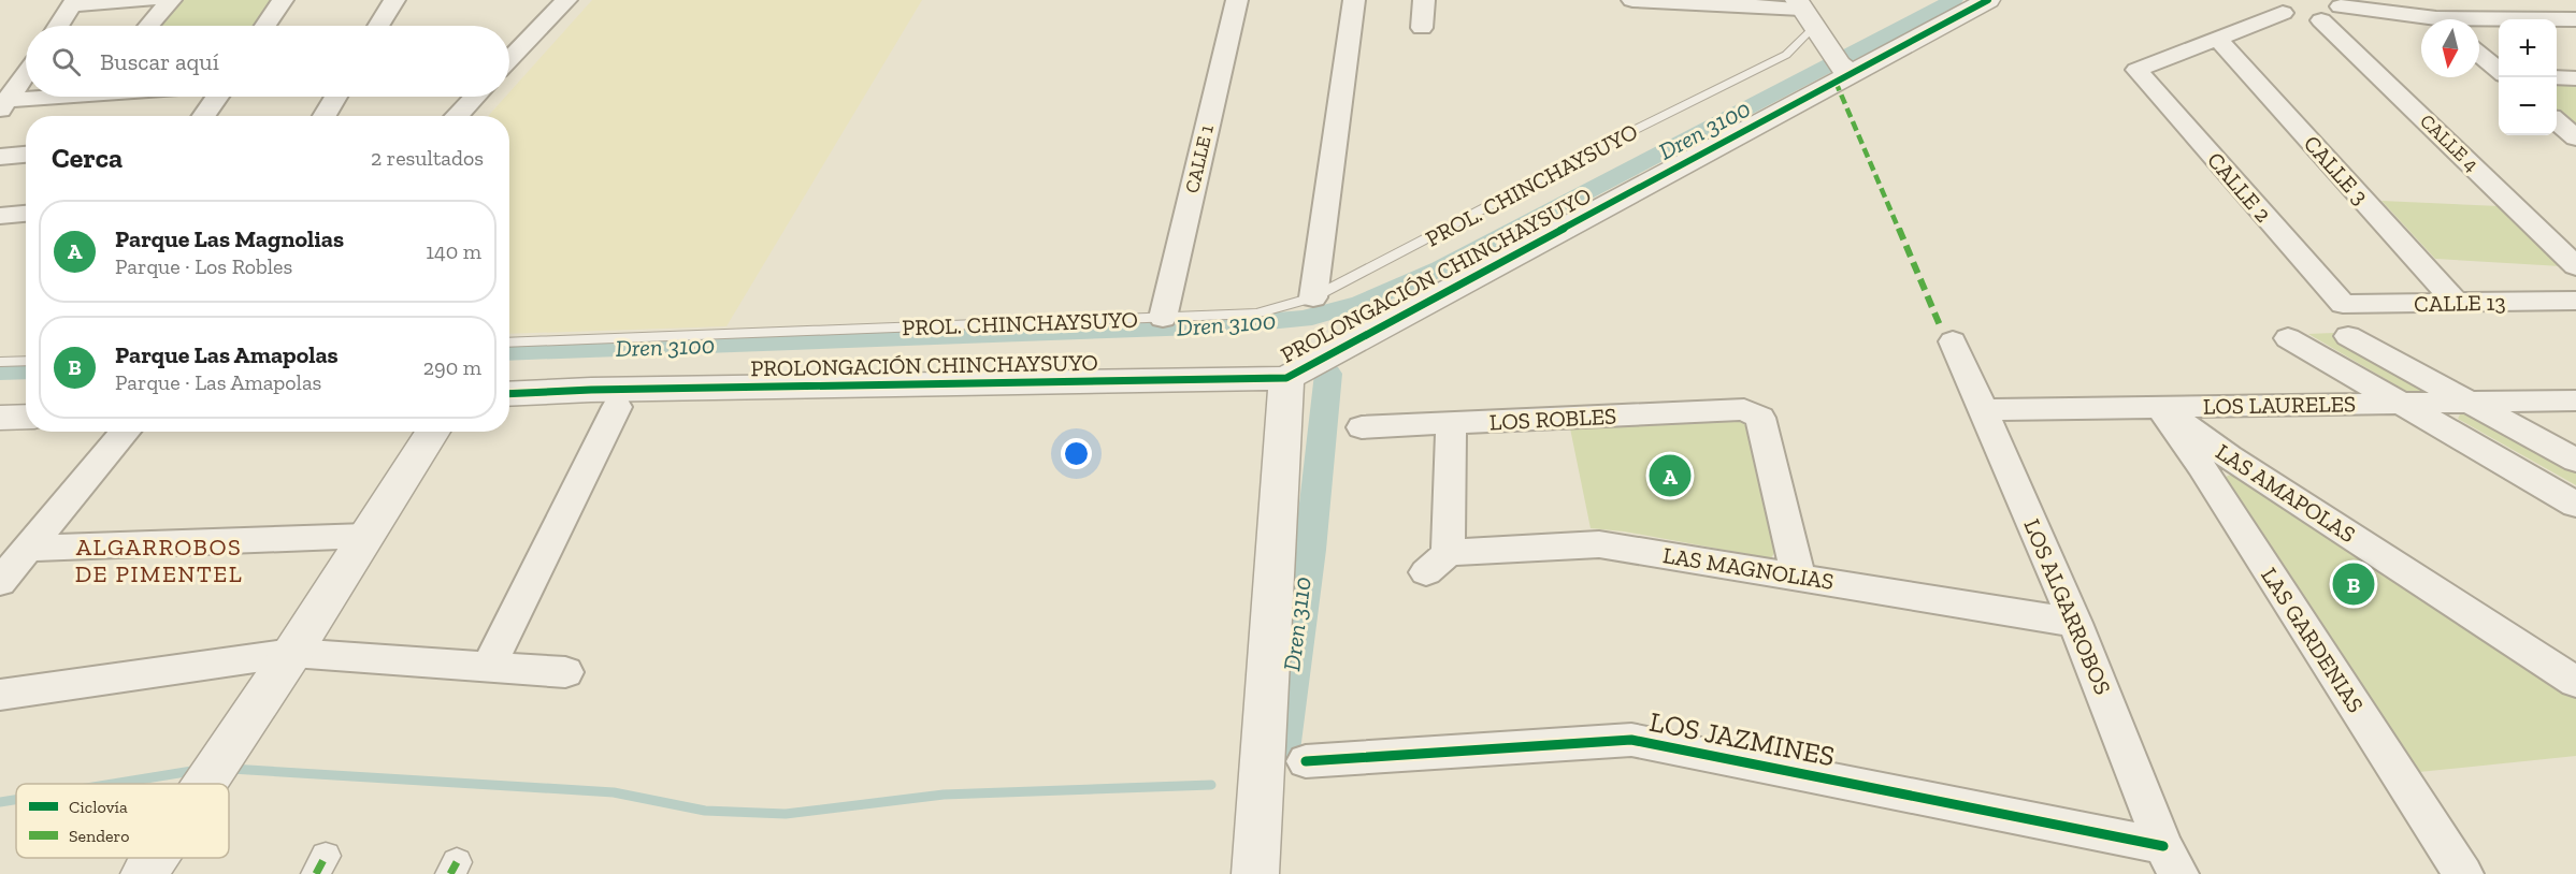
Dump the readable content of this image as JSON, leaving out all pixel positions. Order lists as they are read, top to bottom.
{
  "streets": {
    "street": [
      "CALLE 4",
      "CALLE 1",
      "CALLE 3",
      "CALLE 2",
      "PROLONGACIÓN CHINCHAYSUYO",
      "CALLE 13",
      "LOS LAURELES",
      "LOS ROBLES",
      "LAS AMAPOLAS",
      "LAS MAGNOLIAS",
      "LOS ALGARROBOS",
      "LAS GARDENIAS",
      "LOS JAZMINES"
    ],
    "lane": ["PROL. CHINCHAYSUYO"]
  },
  "crossings": [
    ["CALLE 1", "PROL. CHINCHAYSUYO"],
    ["CALLE 3", "CALLE 2"],
    ["CALLE 3", "CALLE 13"],
    ["CALLE 2", "CALLE 13"],
    ["LOS LAURELES", "LAS AMAPOLAS"],
    ["LOS LAURELES", "LOS ALGARROBOS"],
    ["LOS LAURELES", "LAS GARDENIAS"],
    ["LOS ROBLES", "LAS MAGNOLIAS"],
    ["LAS AMAPOLAS", "LAS GARDENIAS"],
    ["LAS MAGNOLIAS", "LOS ALGARROBOS"],
    ["LOS ALGARROBOS", "LOS JAZMINES"]
  ],
  "districts": ["ALGARROBOS DE PIMENTEL"],
  "water": ["Dren 3100", "Dren 3110"],
  "legend": ["Ciclovía", "Sendero"],
  "north": "bottom",
  "page": {
    "map_buttons": ["+", "−"],
    "search": "Buscar aquí",
    "heading": ["Cerca", "2 resultados"],
    "list": [
      {
        "mark": "A",
        "name": "Parque Las Magnolias",
        "note": "Parque · Los Robles",
        "value": "140 m"
      },
      {
        "mark": "B",
        "name": "Parque Las Amapolas",
        "note": "Parque · Las Amapolas",
        "value": "290 m"
      }
    ],
    "pins": ["A", "B"]
  }
}
